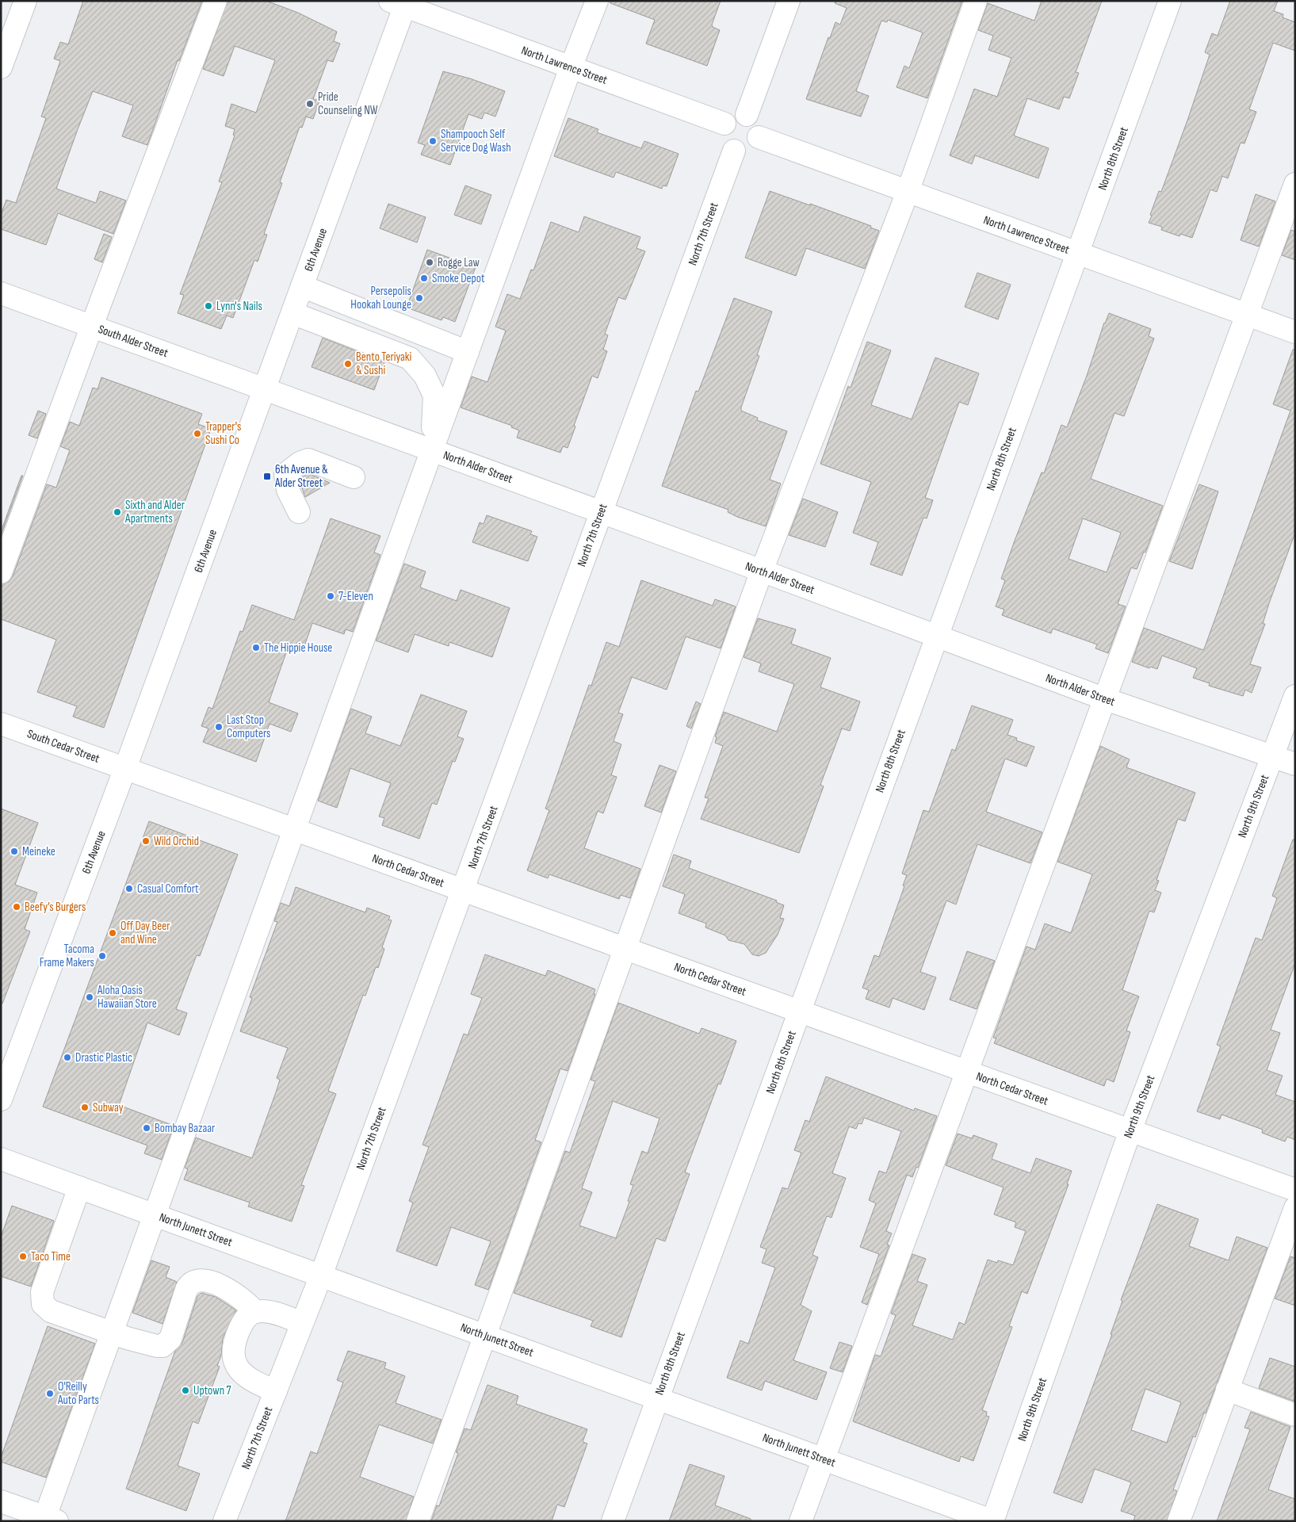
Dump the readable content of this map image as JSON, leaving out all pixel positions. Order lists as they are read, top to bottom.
{
  "streets": {
    "street": [
      "North Lawrence Street",
      "North 8th Street",
      "North 7th Street",
      "6th Avenue",
      "South Alder Street",
      "North Alder Street",
      "South Cedar Street",
      "North 9th Street",
      "North Cedar Street",
      "North Junett Street"
    ]
  },
  "crossings": [
    ["North Lawrence Street", "North 8th Street"],
    ["North Lawrence Street", "North 7th Street"],
    ["North Lawrence Street", "6th Avenue"],
    ["North 8th Street", "North Alder Street"],
    ["North 8th Street", "North Cedar Street"],
    ["North 8th Street", "North Junett Street"],
    ["North 7th Street", "North Alder Street"],
    ["North 7th Street", "North Cedar Street"],
    ["North 7th Street", "North Junett Street"],
    ["6th Avenue", "South Alder Street"],
    ["6th Avenue", "North Alder Street"],
    ["6th Avenue", "South Cedar Street"],
    ["6th Avenue", "North Cedar Street"],
    ["South Alder Street", "North Alder Street"],
    ["North Alder Street", "North 9th Street"],
    ["South Cedar Street", "North Cedar Street"],
    ["North 9th Street", "North Cedar Street"],
    ["North 9th Street", "North Junett Street"]
  ],
  "places": {
    "other": [
      "Pride Counseling NW",
      "Shampooch Self Service Dog Wash",
      "Rogge Law",
      "Smoke Depot",
      "Persepolis Hookah Lounge",
      "Lynn's Nails",
      "Bento Teriyaki & Sushi",
      "Trapper's Sushi Co",
      "Sixth and Alder Apartments",
      "7-Eleven",
      "The Hippie House",
      "Last Stop Computers",
      "Wild Orchid",
      "Meineke",
      "Casual Comfort",
      "Beefy’s Burgers",
      "Off Day Beer and Wine",
      "Tacoma Frame Makers",
      "Aloha Oasis Hawaiian Store",
      "Drastic Plastic",
      "Subway",
      "Bombay Bazaar",
      "Taco Time",
      "Uptown 7",
      "O'Reilly Auto Parts"
    ],
    "transit": ["6th Avenue & Alder Street"]
  }
}
